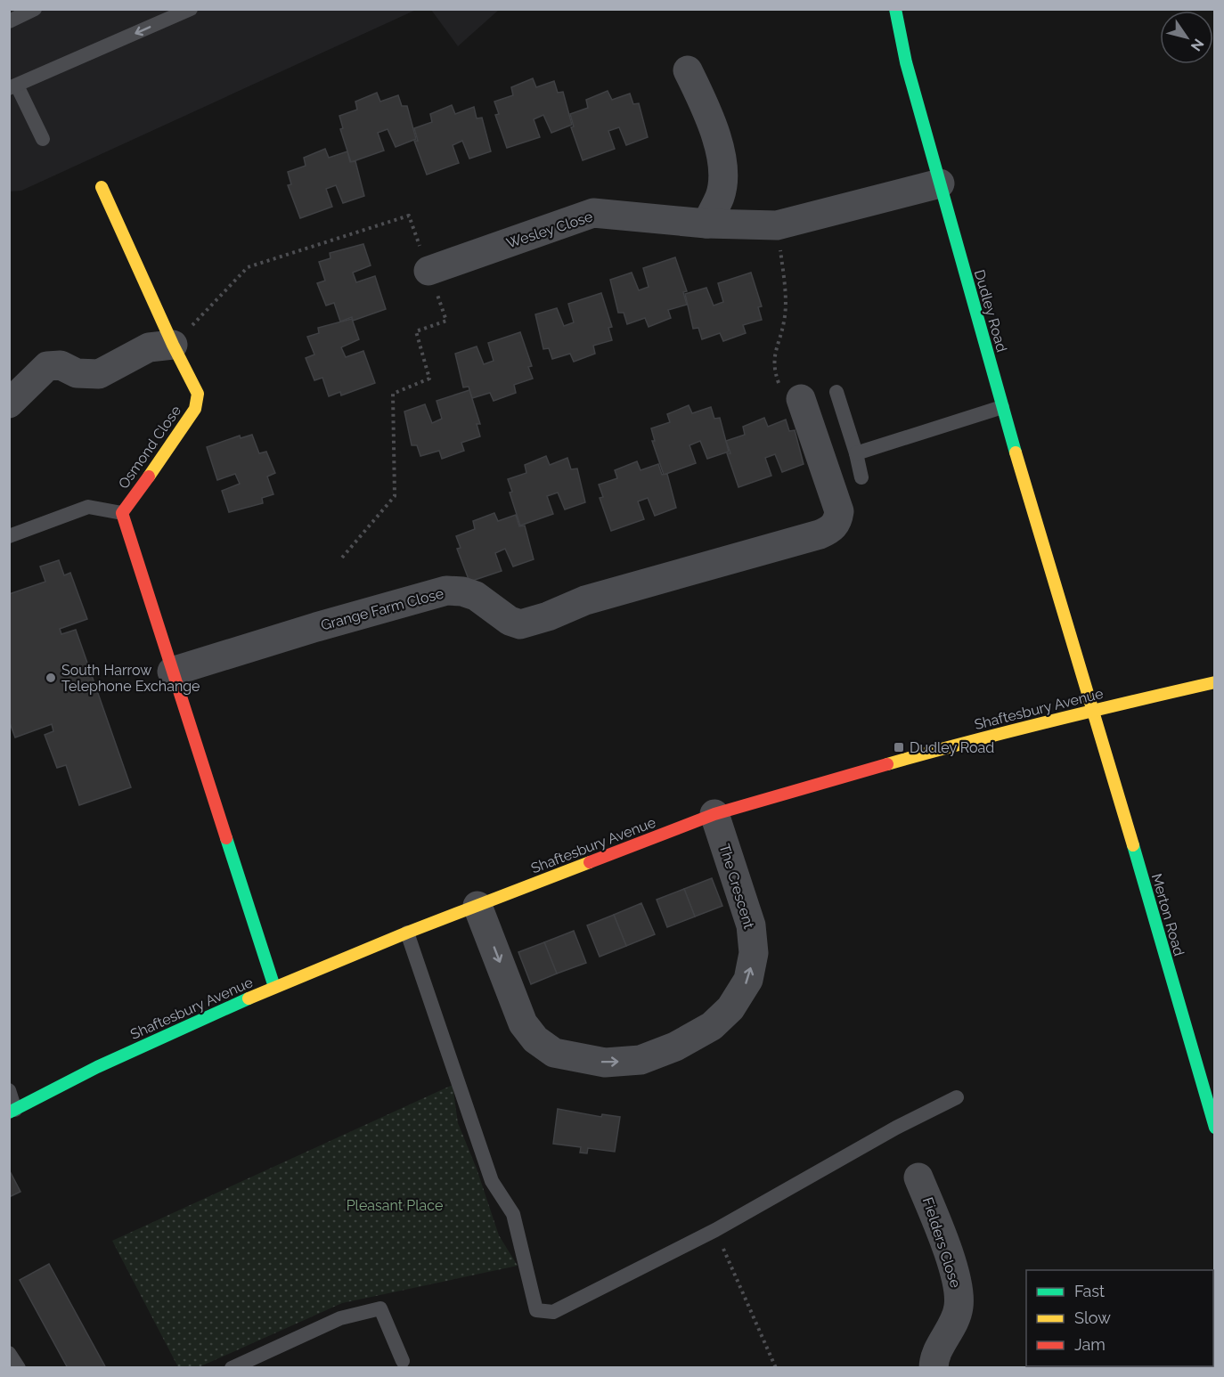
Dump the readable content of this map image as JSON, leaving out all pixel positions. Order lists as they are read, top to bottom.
{
  "streets": {
    "street": [
      "Wesley Close",
      "Dudley Road",
      "Osmond Close",
      "Grange Farm Close",
      "Shaftesbury Avenue",
      "The Crescent",
      "Merton Road",
      "Fielders Close"
    ]
  },
  "crossings": [
    ["Wesley Close", "Dudley Road"],
    ["Dudley Road", "Shaftesbury Avenue"],
    ["Dudley Road", "Merton Road"],
    ["Shaftesbury Avenue", "The Crescent"],
    ["Shaftesbury Avenue", "Merton Road"]
  ],
  "parks": ["Pleasant Place"],
  "places": {
    "other": ["South Harrow Telephone Exchange"],
    "transit": ["Dudley Road"]
  },
  "legend": ["Fast", "Slow", "Jam"],
  "north": "bottom right"
}
